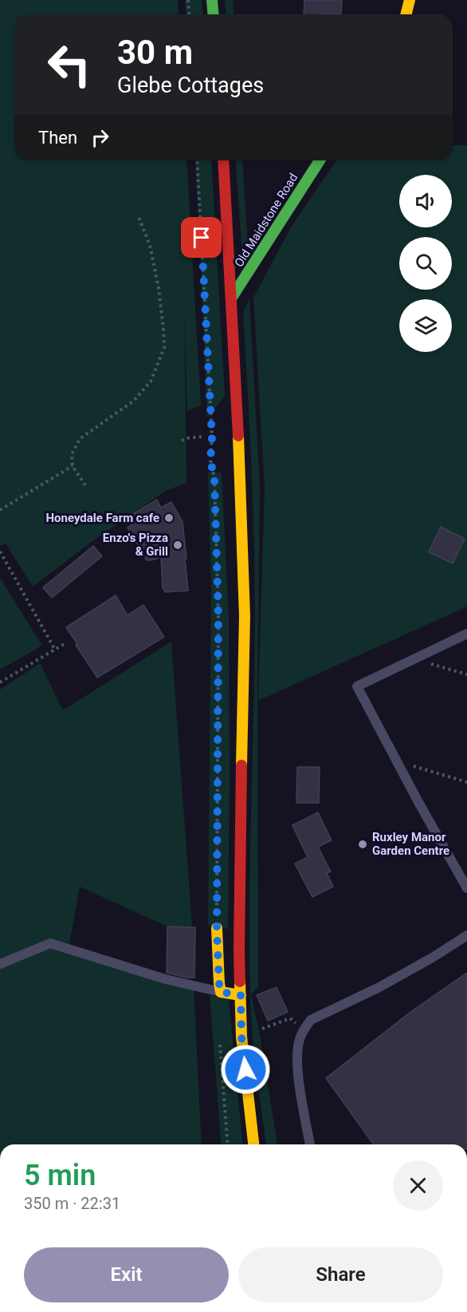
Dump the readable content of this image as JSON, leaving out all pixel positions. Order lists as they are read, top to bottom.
{
  "streets": {
    "main road": ["Old Maidstone Road"]
  },
  "places": ["Honeydale Farm cafe", "Enzo's Pizza & Grill", "Ruxley Manor Garden Centre"],
  "page": {
    "turn": ["30 m", "Glebe Cottages"],
    "then": "Then",
    "heading": ["5 min", "350 m · 22:31"],
    "buttons": ["Exit", "Share"]
  }
}
